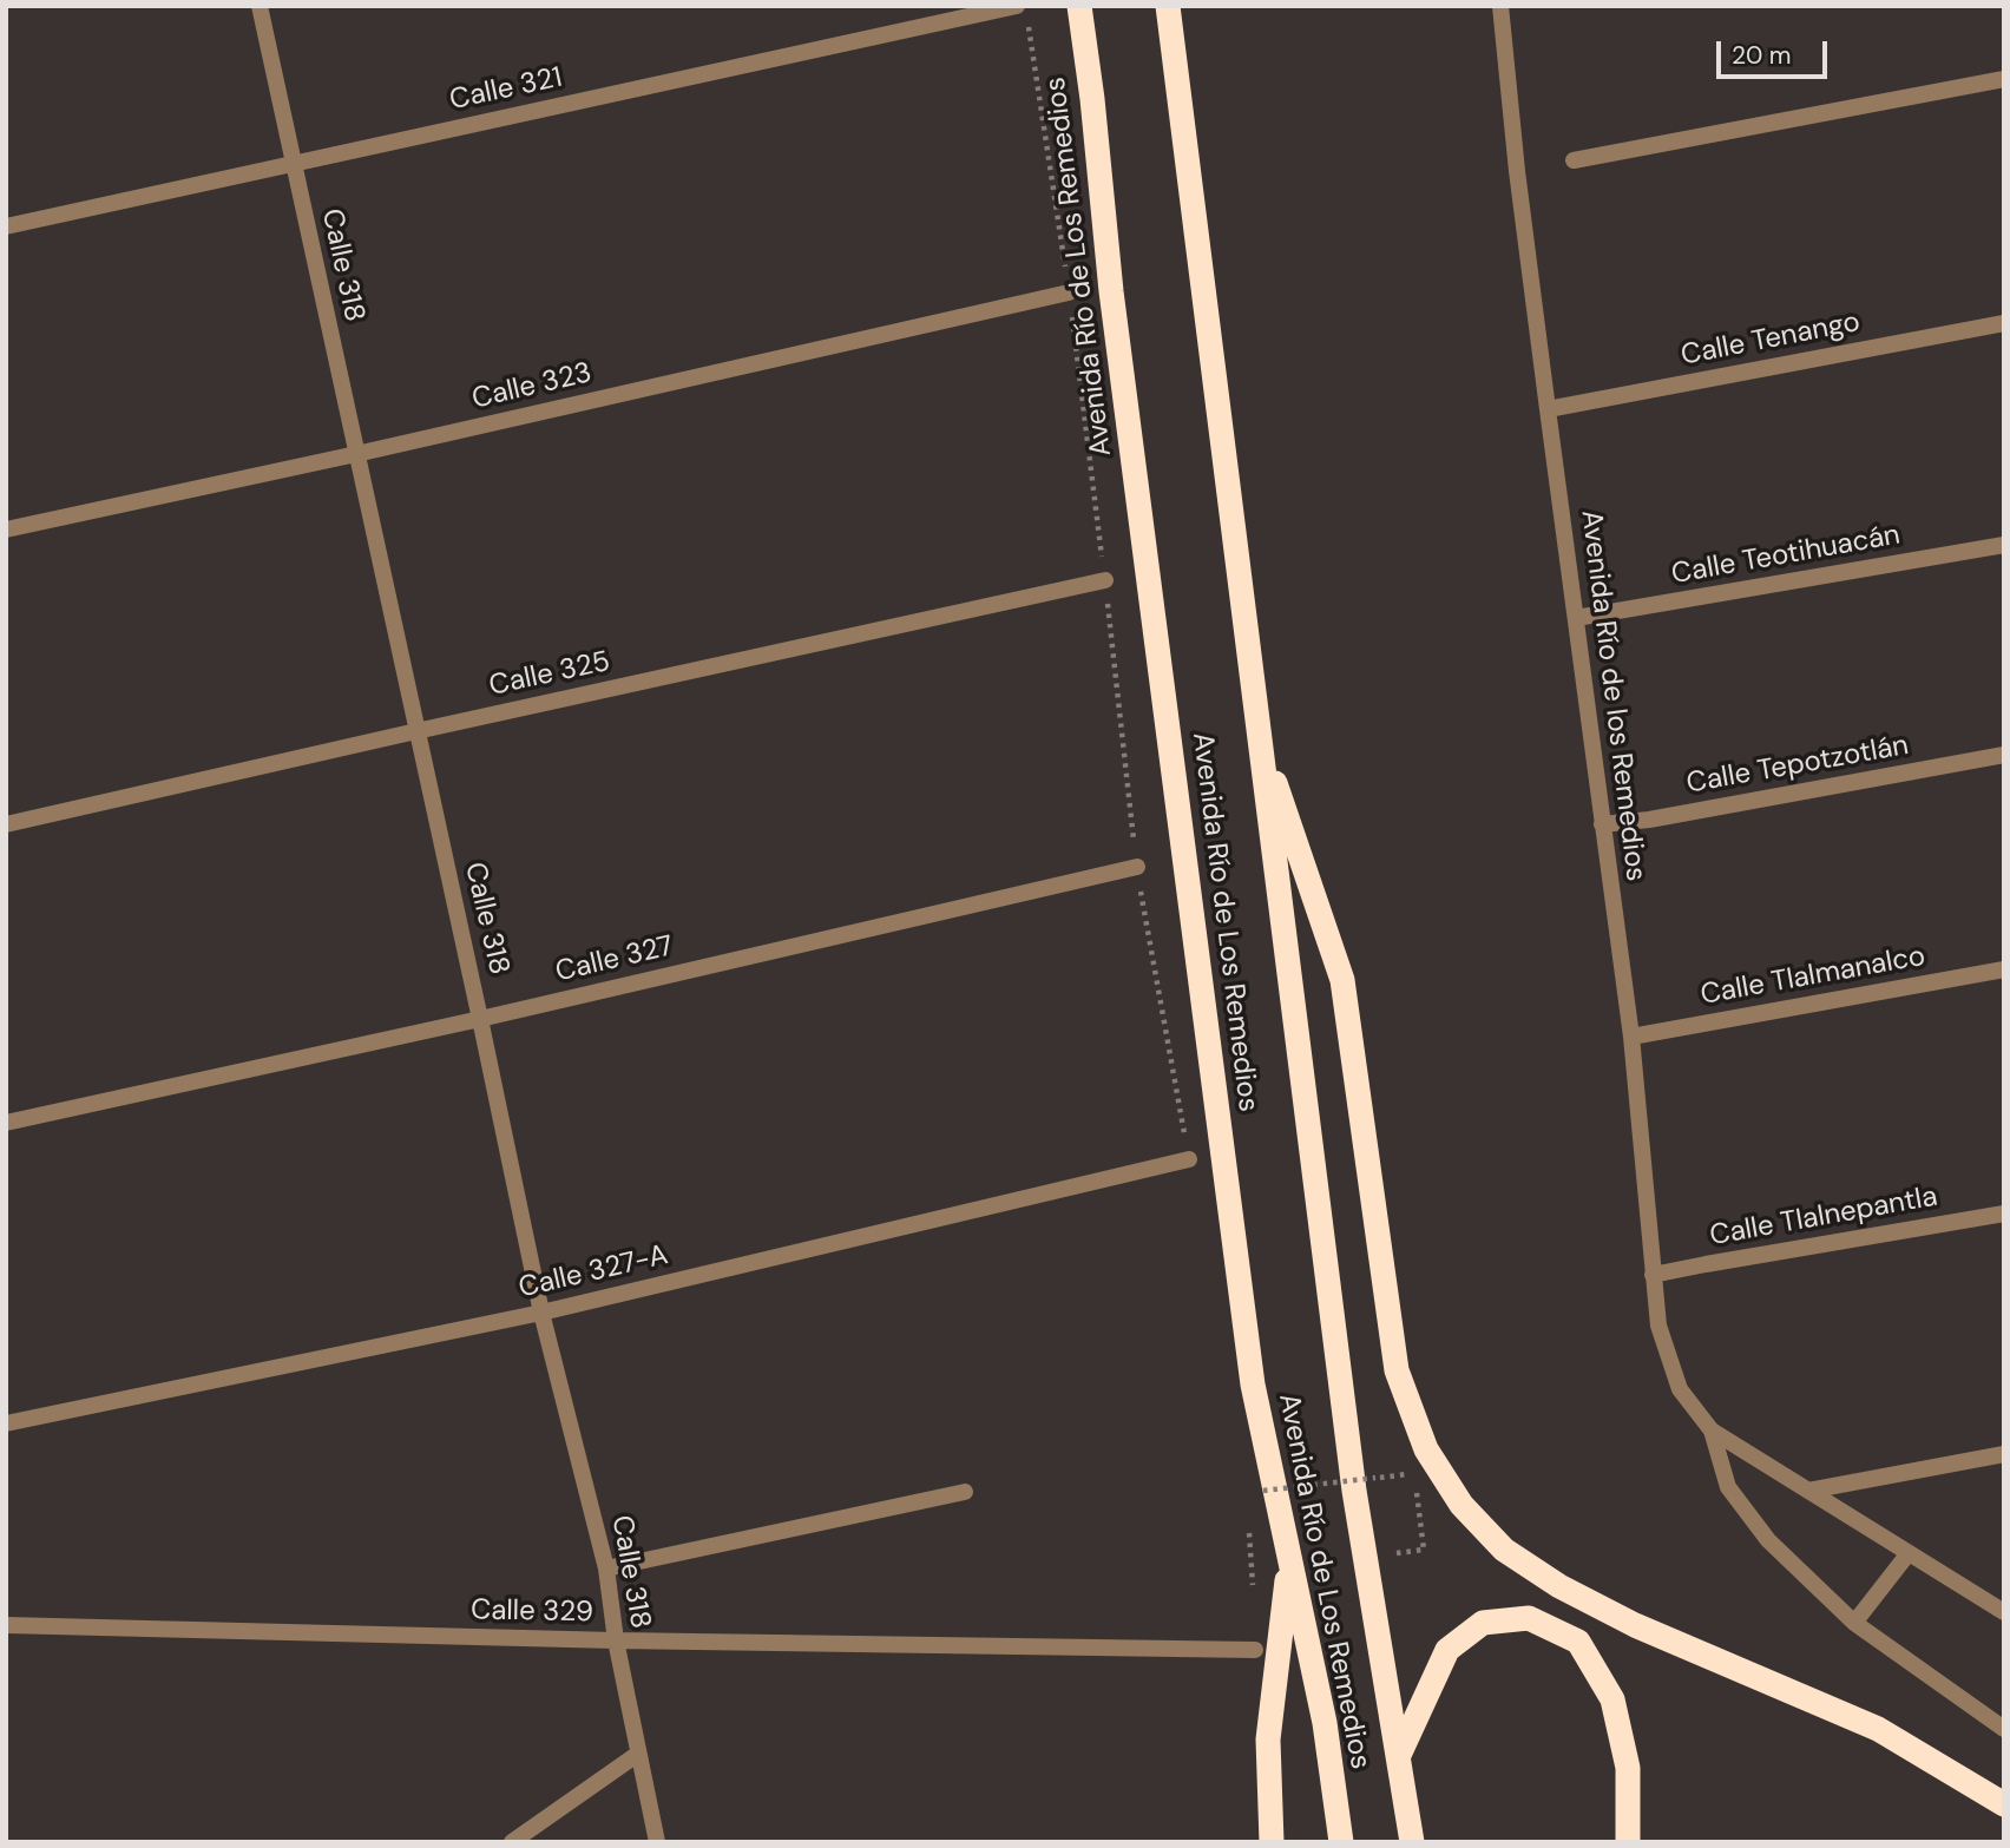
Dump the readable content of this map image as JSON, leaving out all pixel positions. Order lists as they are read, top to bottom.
{
  "streets": {
    "highway": ["Avenida Río de Los Remedios"],
    "street": [
      "Calle 321",
      "Calle 318",
      "Calle Tenango",
      "Calle 323",
      "Calle Teotihuacán",
      "Calle 325",
      "Avenida Río de los Remedios",
      "Calle Tepotzotlán",
      "Calle 327",
      "Calle Tlalmanalco",
      "Calle Tlalnepantla",
      "Calle 327-A",
      "Calle 329"
    ]
  },
  "crossings": [
    ["Calle 321", "Calle 318"],
    ["Calle 318", "Calle 323"],
    ["Calle 318", "Calle 325"],
    ["Calle 318", "Calle 327"],
    ["Calle 318", "Calle 327-A"],
    ["Calle 318", "Calle 329"],
    ["Calle Tenango", "Avenida Río de los Remedios"],
    ["Calle 323", "Avenida Río de los Remedios"],
    ["Calle Teotihuacán", "Avenida Río de los Remedios"],
    ["Calle 325", "Avenida Río de los Remedios"],
    ["Avenida Río de los Remedios", "Calle Tepotzotlán"],
    ["Avenida Río de los Remedios", "Calle 327"],
    ["Avenida Río de los Remedios", "Calle Tlalmanalco"],
    ["Avenida Río de los Remedios", "Calle Tlalnepantla"],
    ["Avenida Río de los Remedios", "Calle 327-A"]
  ],
  "scale_bar": "20 m"
}
